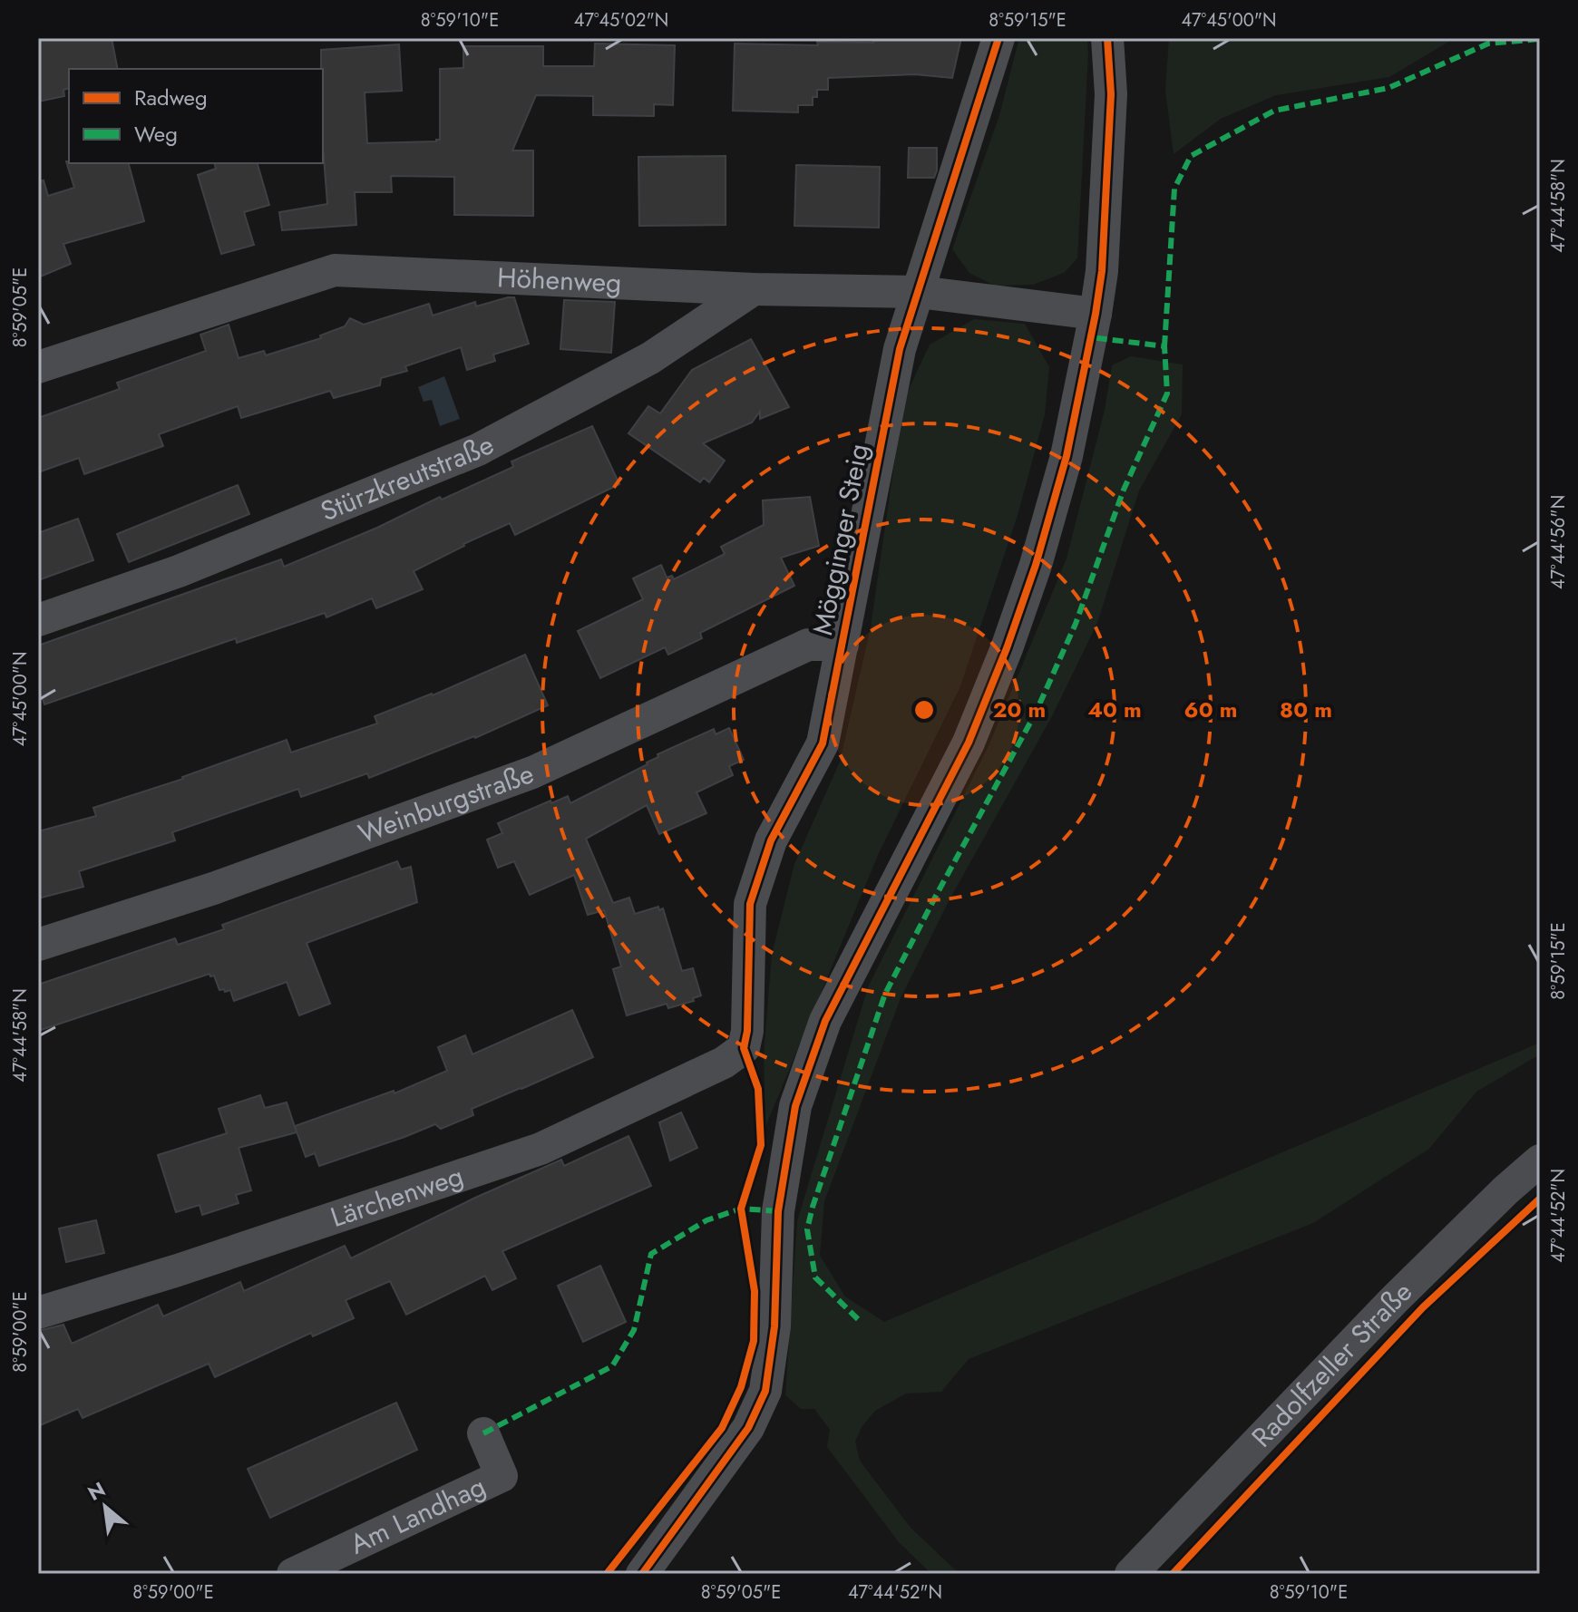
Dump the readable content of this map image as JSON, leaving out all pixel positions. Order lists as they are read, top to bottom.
{
  "streets": {
    "street": [
      "Höhenweg",
      "Stürzkreutstraße",
      "Mögginger Steig",
      "Weinburgstraße",
      "Lärchenweg",
      "Radolfzeller Straße",
      "Am Landhag"
    ]
  },
  "crossings": [
    ["Höhenweg", "Stürzkreutstraße"],
    ["Höhenweg", "Mögginger Steig"],
    ["Mögginger Steig", "Weinburgstraße"],
    ["Mögginger Steig", "Lärchenweg"]
  ],
  "legend": ["Radweg", "Weg"],
  "north": "top left",
  "coordinates": [
    "8°59'10\"E",
    "47°45'02\"N",
    "8°59'15\"E",
    "47°45'00\"N",
    "47°44'58\"N",
    "8°59'05\"E",
    "47°44'56\"N",
    "47°44'52\"N",
    "8°59'00\"E"
  ],
  "rings": [
    "20 m",
    "40 m",
    "60 m",
    "80 m"
  ]
}
